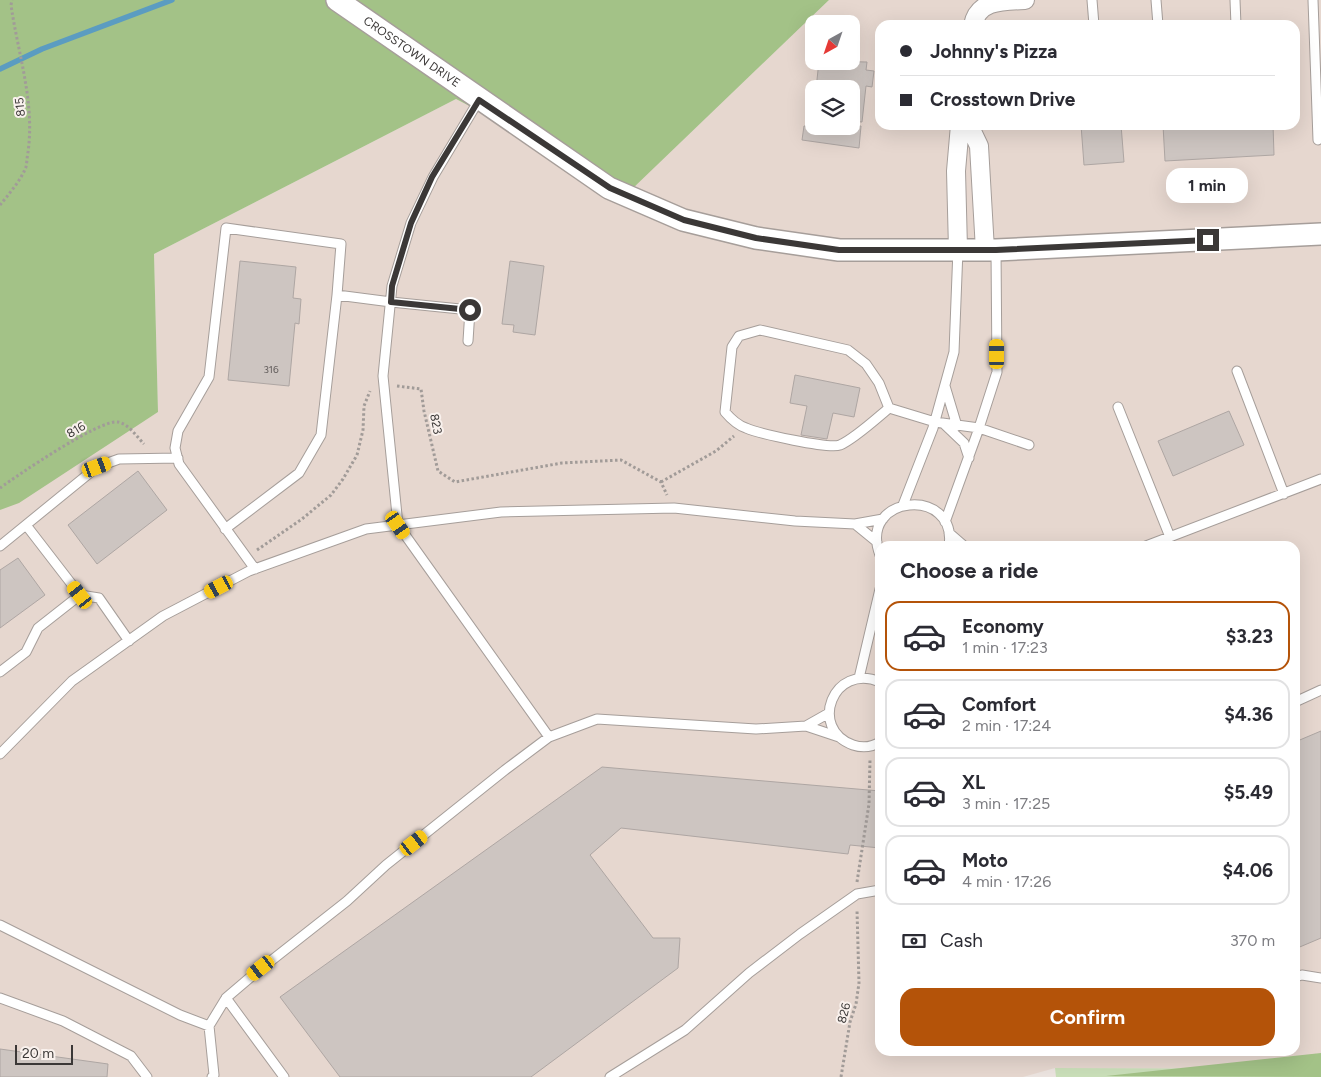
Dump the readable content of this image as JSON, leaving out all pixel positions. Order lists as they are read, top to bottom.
{
  "streets": {
    "street": ["CROSSTOWN DRIVE"],
    "path": [
      "815",
      "823",
      "816",
      "826"
    ]
  },
  "house_numbers": ["316"],
  "scale_bar": "20 m",
  "north": "bottom left",
  "page": {
    "banner": ["Johnny's Pizza", "Crosstown Drive"],
    "bubble": "1 min",
    "heading": "Choose a ride",
    "list": [
      {
        "name": "Economy",
        "note": "1 min · 17:23",
        "value": "$3.23"
      },
      {
        "name": "Comfort",
        "note": "2 min · 17:24",
        "value": "$4.36"
      },
      {
        "name": "XL",
        "note": "3 min · 17:25",
        "value": "$5.49"
      },
      {
        "name": "Moto",
        "note": "4 min · 17:26",
        "value": "$4.06"
      }
    ],
    "pay": ["Cash", "370 m"],
    "buttons": "Confirm",
    "scale": "20 m"
  }
}
